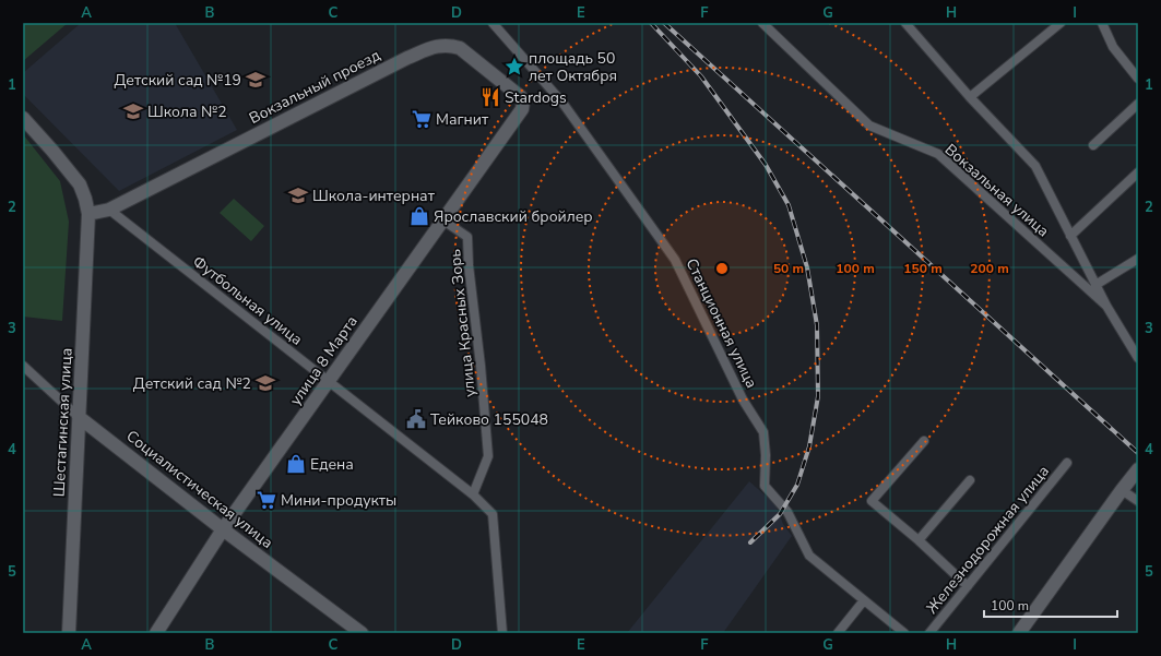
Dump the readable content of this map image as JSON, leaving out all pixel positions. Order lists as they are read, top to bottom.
{
  "streets": {
    "street": [
      "Вокзальный проезд",
      "Вокзальная улица",
      "Футбольная улица",
      "улица Красных Зорь",
      "Станционная улица",
      "улица 8 Марта",
      "Шестагинская улица",
      "Социалистическая улица",
      "Железнодорожная улица"
    ]
  },
  "crossings": [
    ["Вокзальный проезд", "Футбольная улица"],
    ["Вокзальный проезд", "улица 8 Марта"],
    ["Вокзальный проезд", "Шестагинская улица"],
    ["Футбольная улица", "улица Красных Зорь"],
    ["Футбольная улица", "улица 8 Марта"],
    ["улица Красных Зорь", "улица 8 Марта"],
    ["улица 8 Марта", "Социалистическая улица"],
    ["Шестагинская улица", "Социалистическая улица"]
  ],
  "places": {
    "place": ["площадь 50 лет Октября"],
    "school or university": [
      "Детский сад №19",
      "Школа №2",
      "Школа-интернат",
      "Детский сад №2"
    ],
    "restaurant": ["Stardogs"],
    "supermarket": ["Магнит", "Мини-продукты"],
    "shop": ["Ярославский бройлер", "Едена"],
    "public building": ["Тейково 155048"]
  },
  "scale_bar": "100 m",
  "grid": {
    "columns": [
      "A",
      "B",
      "C",
      "D",
      "E",
      "F",
      "G",
      "H",
      "I"
    ],
    "rows": [
      "1",
      "2",
      "3",
      "4",
      "5"
    ]
  },
  "rings": [
    "50 m",
    "100 m",
    "150 m",
    "200 m"
  ]
}
